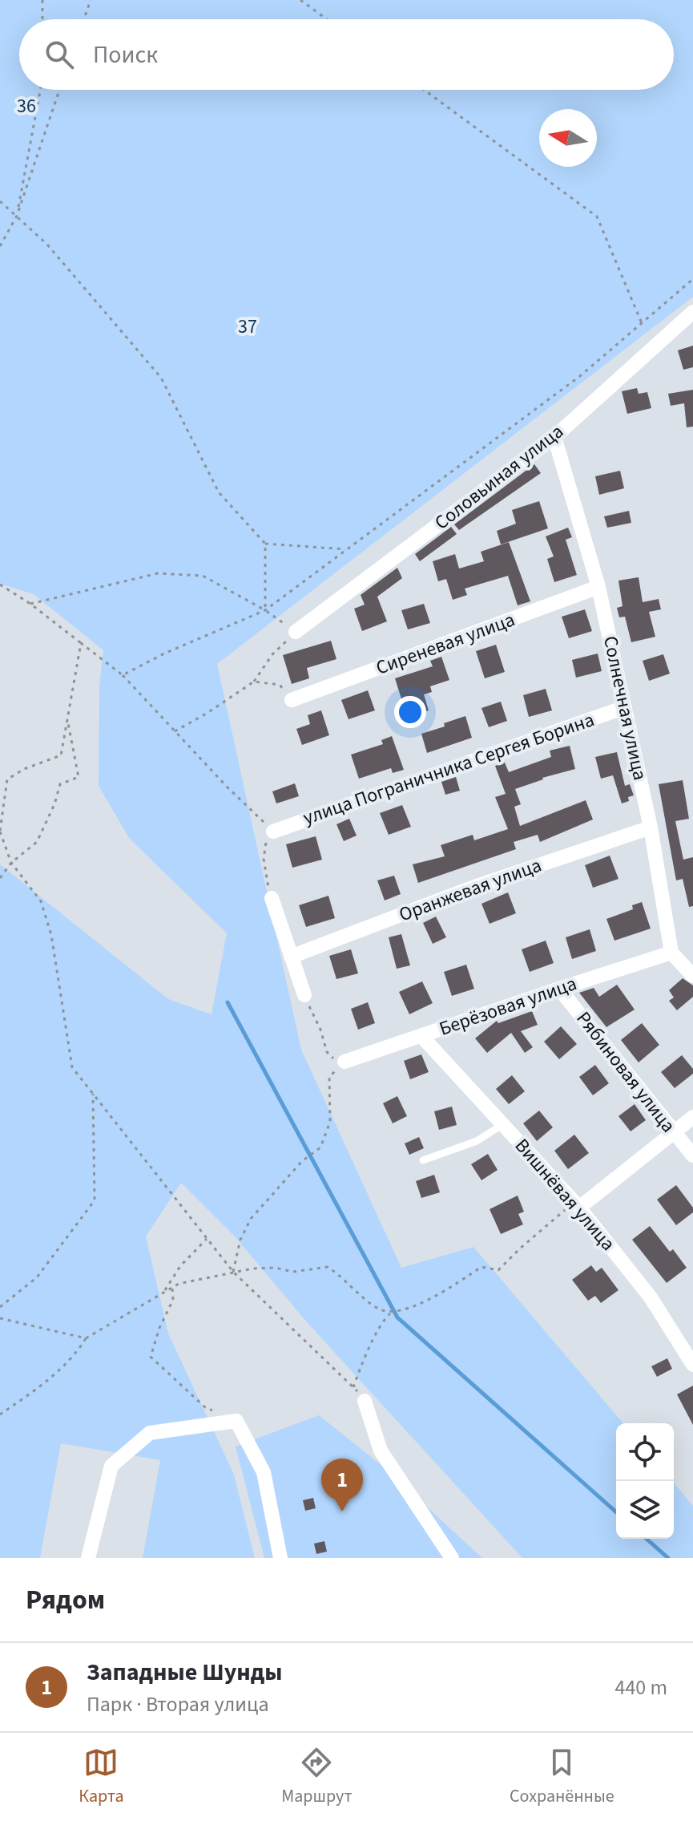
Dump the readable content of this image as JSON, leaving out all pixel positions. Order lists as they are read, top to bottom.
{
  "streets": {
    "street": [
      "Соловьиная улица",
      "Сиреневая улица",
      "Солнечная улица",
      "улица Пограничника Сергея Борина",
      "Оранжевая улица",
      "Берёзовая улица",
      "Рябиновая улица",
      "Вишнёвая улица"
    ]
  },
  "crossings": [
    ["Соловьиная улица", "Солнечная улица"],
    ["Сиреневая улица", "Солнечная улица"],
    ["Солнечная улица", "улица Пограничника Сергея Борина"],
    ["Солнечная улица", "Оранжевая улица"],
    ["Солнечная улица", "Берёзовая улица"],
    ["Берёзовая улица", "Рябиновая улица"],
    ["Берёзовая улица", "Вишнёвая улица"]
  ],
  "parks": ["36", "37"],
  "north": "left",
  "page": {
    "search": "Поиск",
    "pins": "1",
    "heading": "Рядом",
    "list": [
      {
        "mark": "1",
        "name": "Западные Шунды",
        "note": "Парк · Вторая улица",
        "value": "440 m"
      }
    ],
    "nav": ["Карта", "Маршрут", "Сохранённые"]
  }
}
